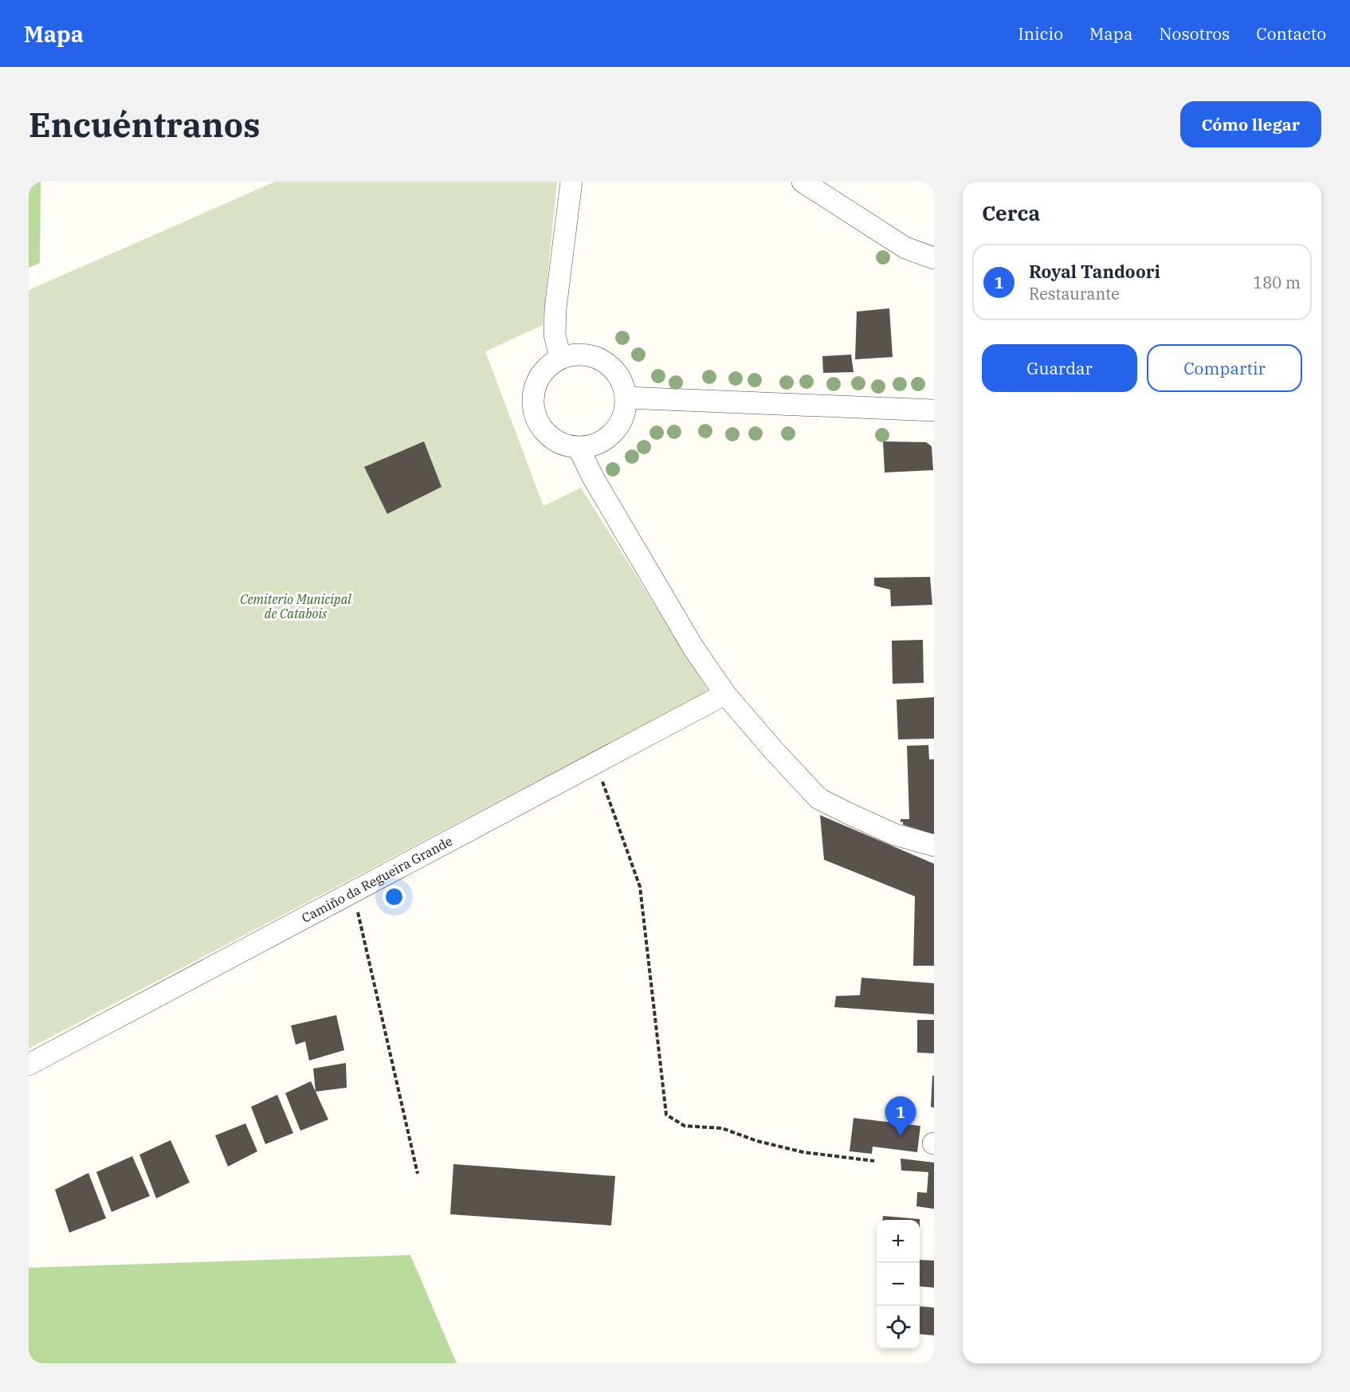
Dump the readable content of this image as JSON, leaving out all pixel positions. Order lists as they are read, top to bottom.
{
  "streets": {
    "street": ["Camiño da Regueira Grande"]
  },
  "parks": ["Cemiterio Municipal de Catabois"],
  "page": {
    "header": "Mapa",
    "nav": [
      "Inicio",
      "Mapa",
      "Nosotros",
      "Contacto"
    ],
    "buttons": [
      "Cómo llegar",
      ["Guardar", "Compartir"]
    ],
    "title": "Encuéntranos",
    "heading": "Cerca",
    "list": [
      {
        "mark": "1",
        "name": "Royal Tandoori",
        "note": "Restaurante",
        "value": "180 m"
      }
    ],
    "pins": "1",
    "map_buttons": ["+", "−"]
  }
}
